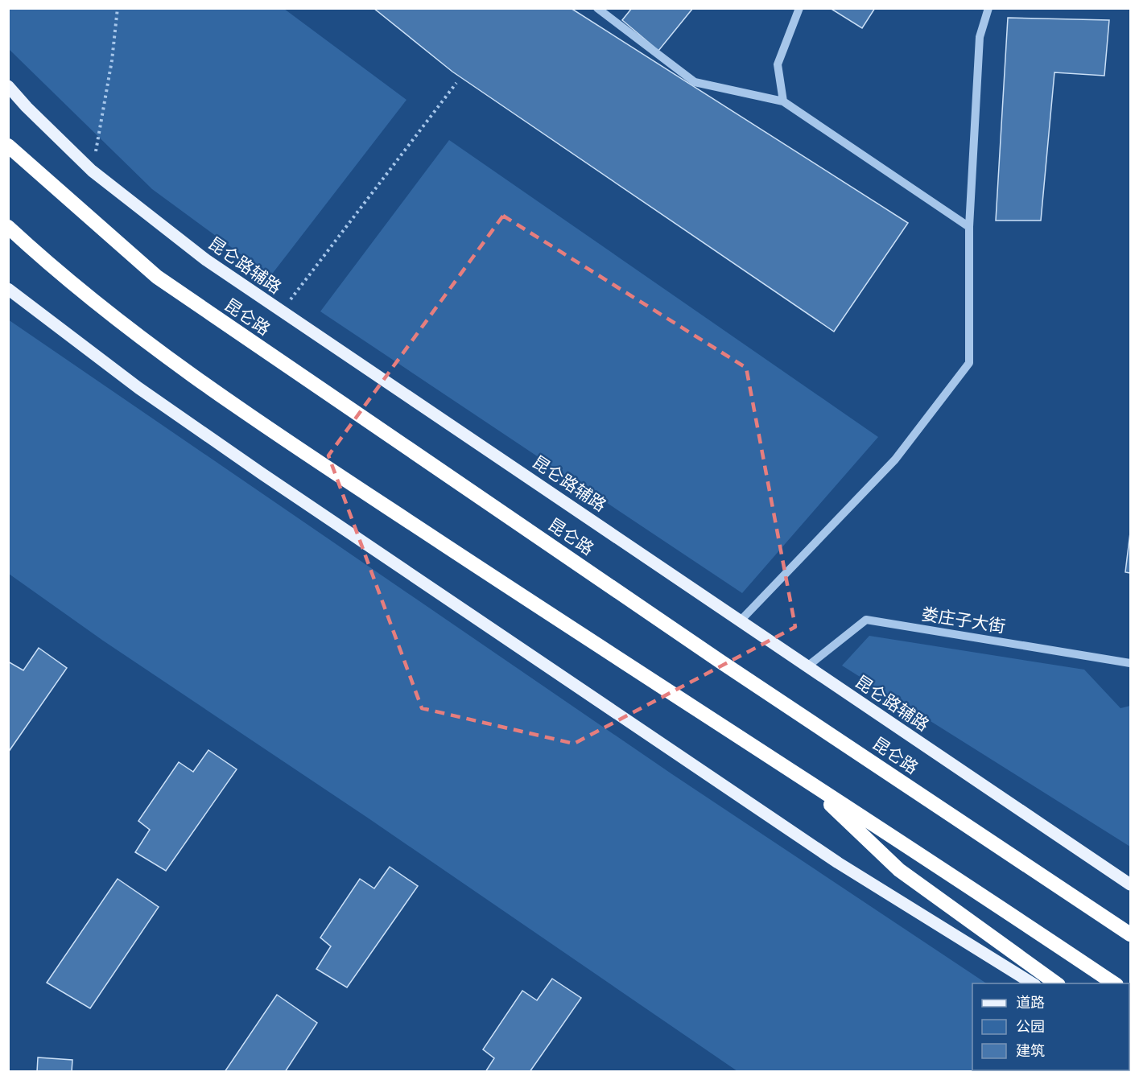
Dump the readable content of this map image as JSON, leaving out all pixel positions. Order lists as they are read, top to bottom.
{
  "streets": {
    "highway": ["昆仑路"],
    "main road": ["昆仑路辅路"],
    "street": ["娄庄子大街"]
  },
  "crossings": [
    ["昆仑路辅路", "娄庄子大街"]
  ],
  "legend": ["道路", "公园", "建筑"]
}
